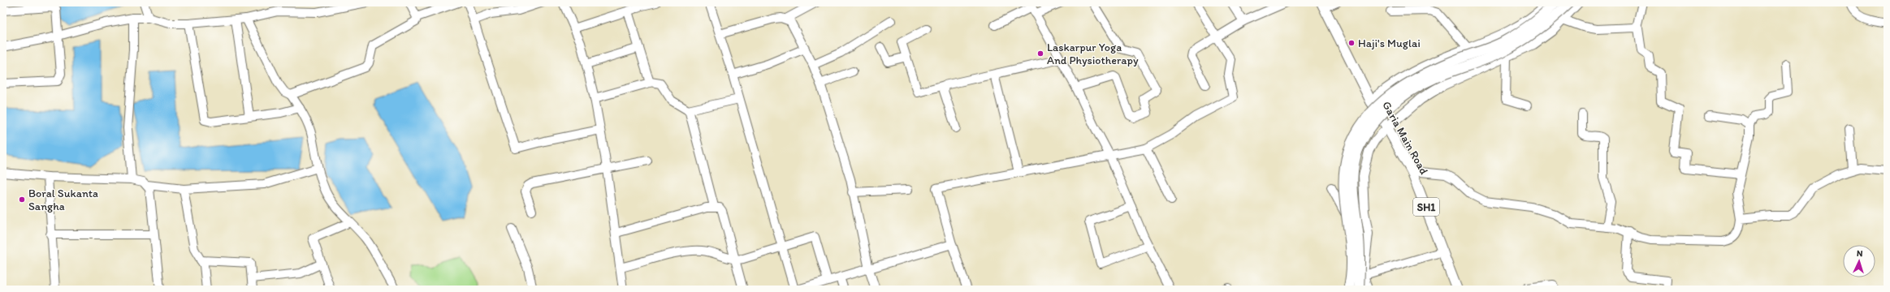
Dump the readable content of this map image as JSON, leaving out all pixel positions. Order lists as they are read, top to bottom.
{
  "streets": {
    "main road": ["Garia Main Road", "SH1"]
  },
  "places": ["Haji's Muglai", "Laskarpur Yoga And Physiotherapy", "Boral Sukanta Sangha"],
  "north": "top"
}
